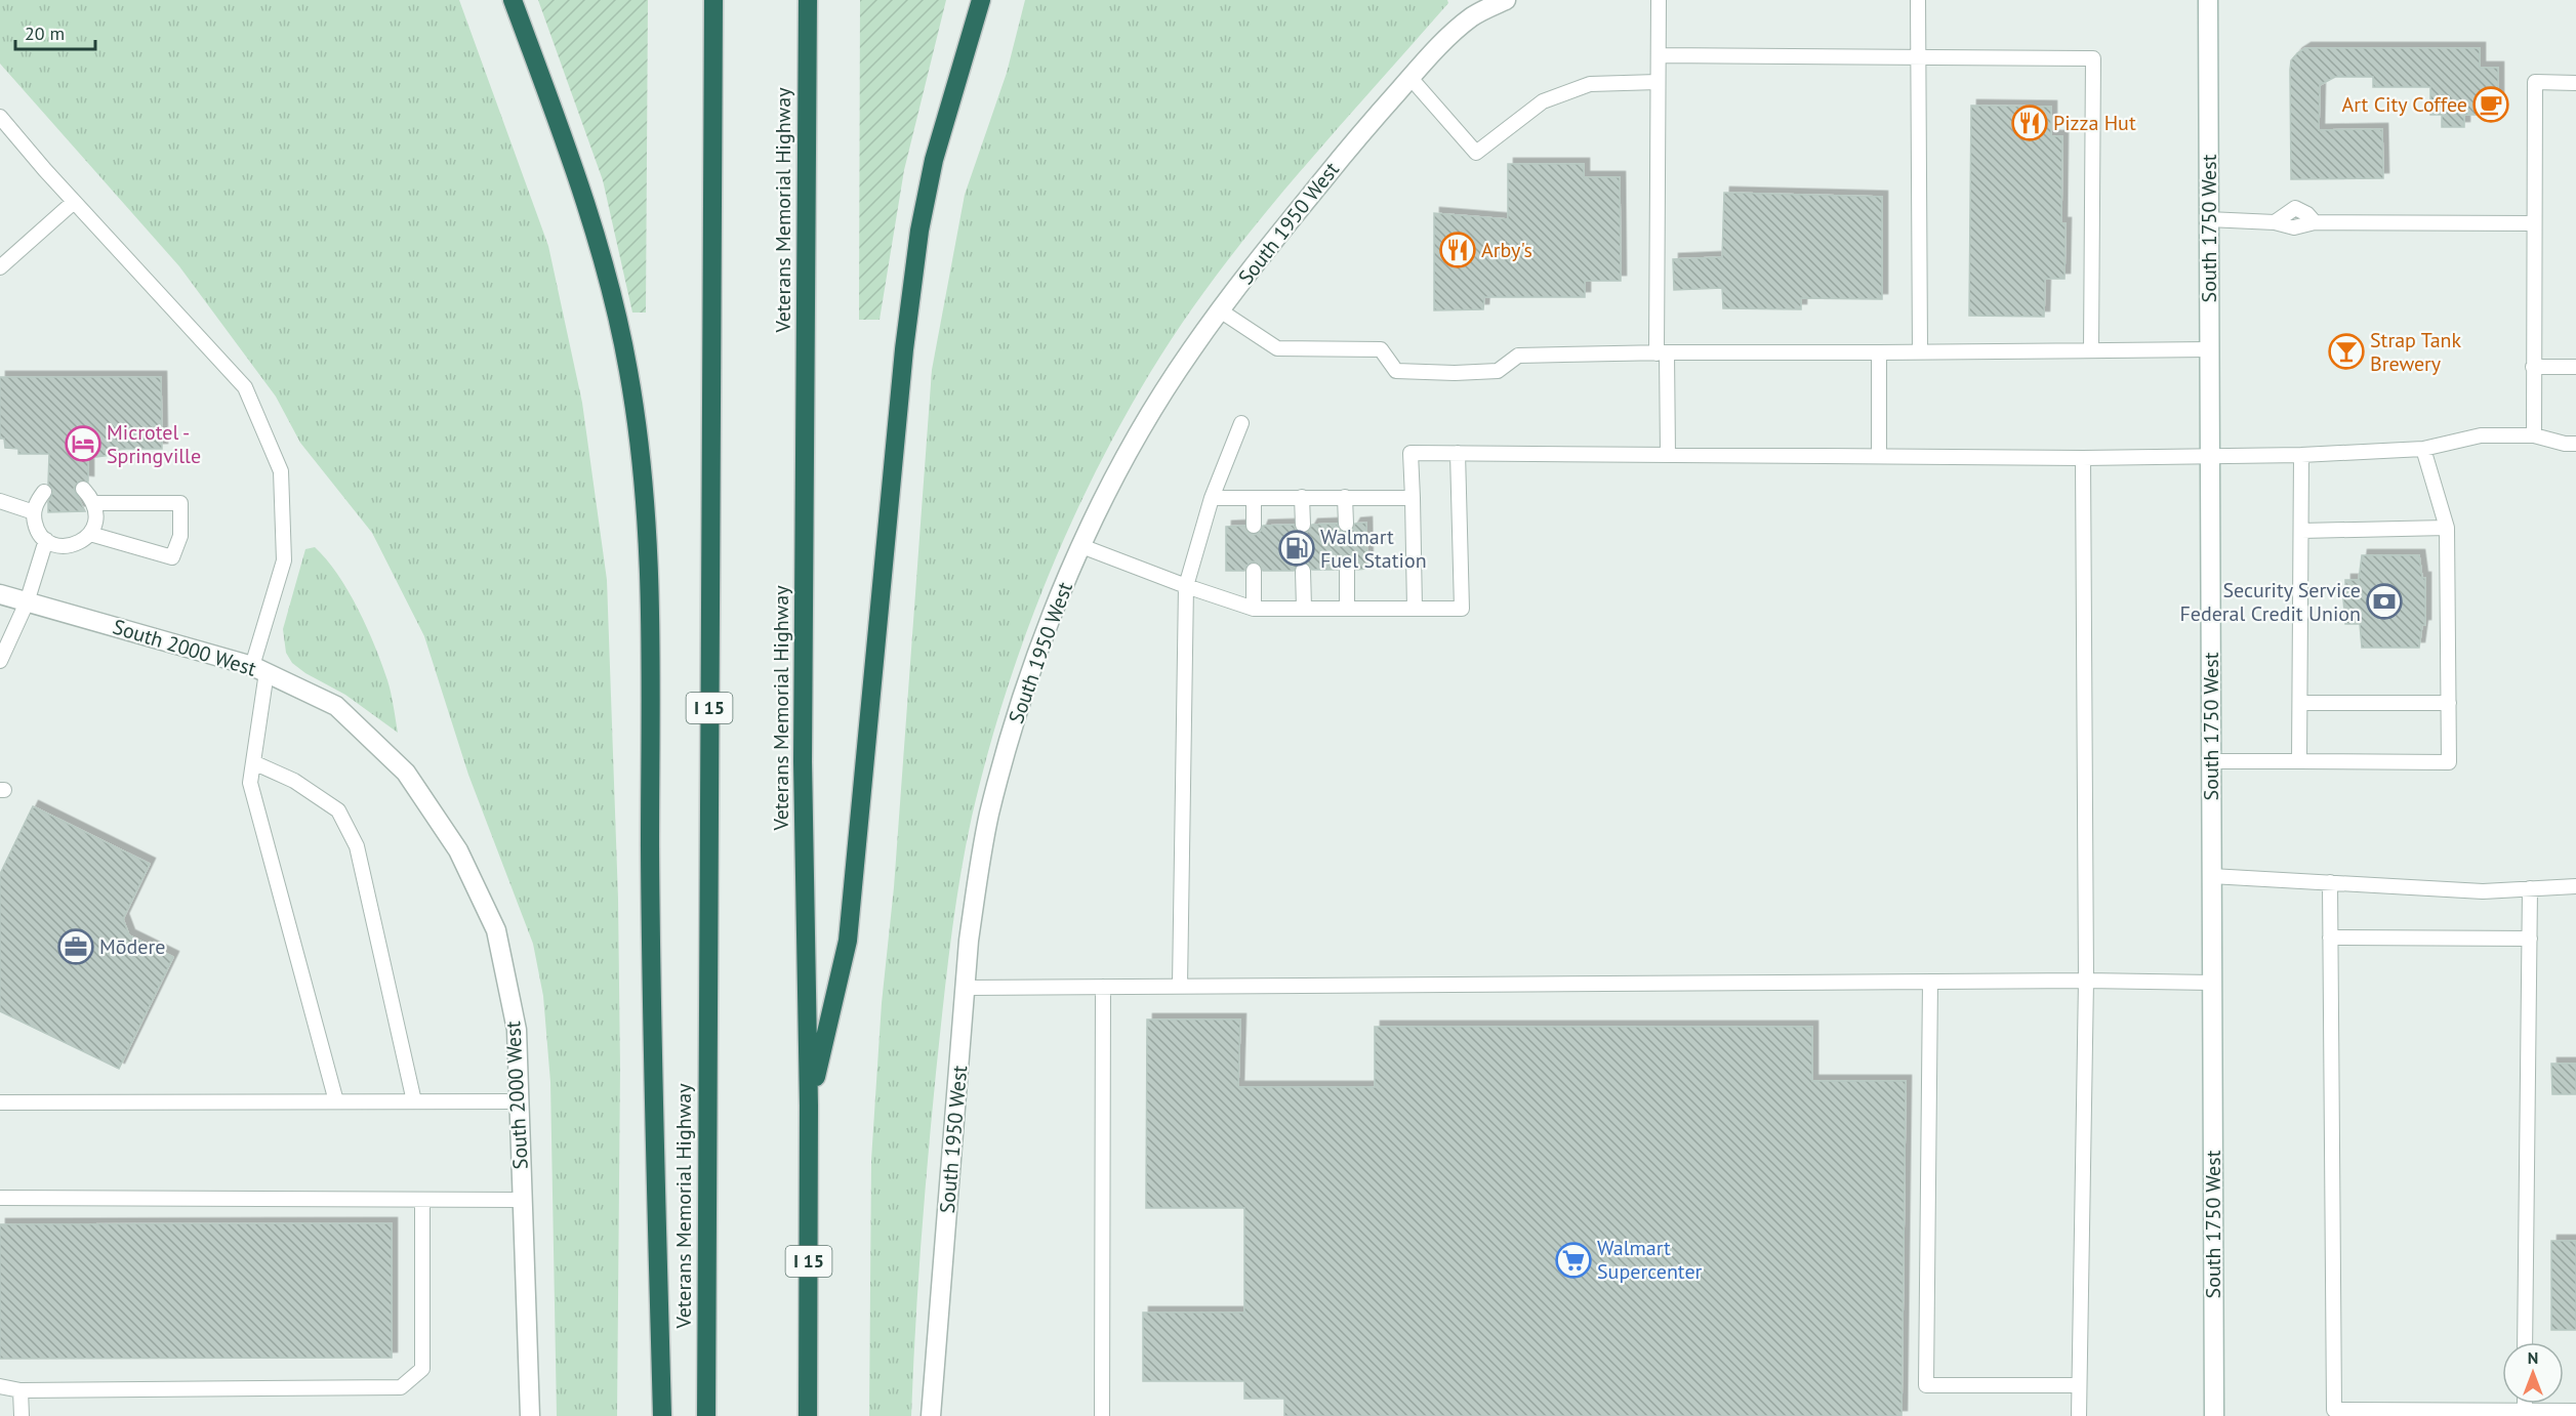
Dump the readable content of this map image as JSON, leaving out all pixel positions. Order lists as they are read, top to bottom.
{
  "streets": {
    "highway": ["Veterans Memorial Highway", "I 15"],
    "street": ["South 1950 West", "South 1750 West", "South 2000 West"]
  },
  "places": {
    "cafe": ["Art City Coffee"],
    "restaurant": ["Pizza Hut", "Arby's"],
    "bar": ["Strap Tank Brewery"],
    "hotel": ["Microtel - Springville"],
    "fuel station": ["Walmart Fuel Station"],
    "bank": ["Security Service Federal Credit Union"],
    "office": ["Mōdere"],
    "supermarket": ["Walmart Supercenter"]
  },
  "scale_bar": "20 m",
  "north": "top"
}
